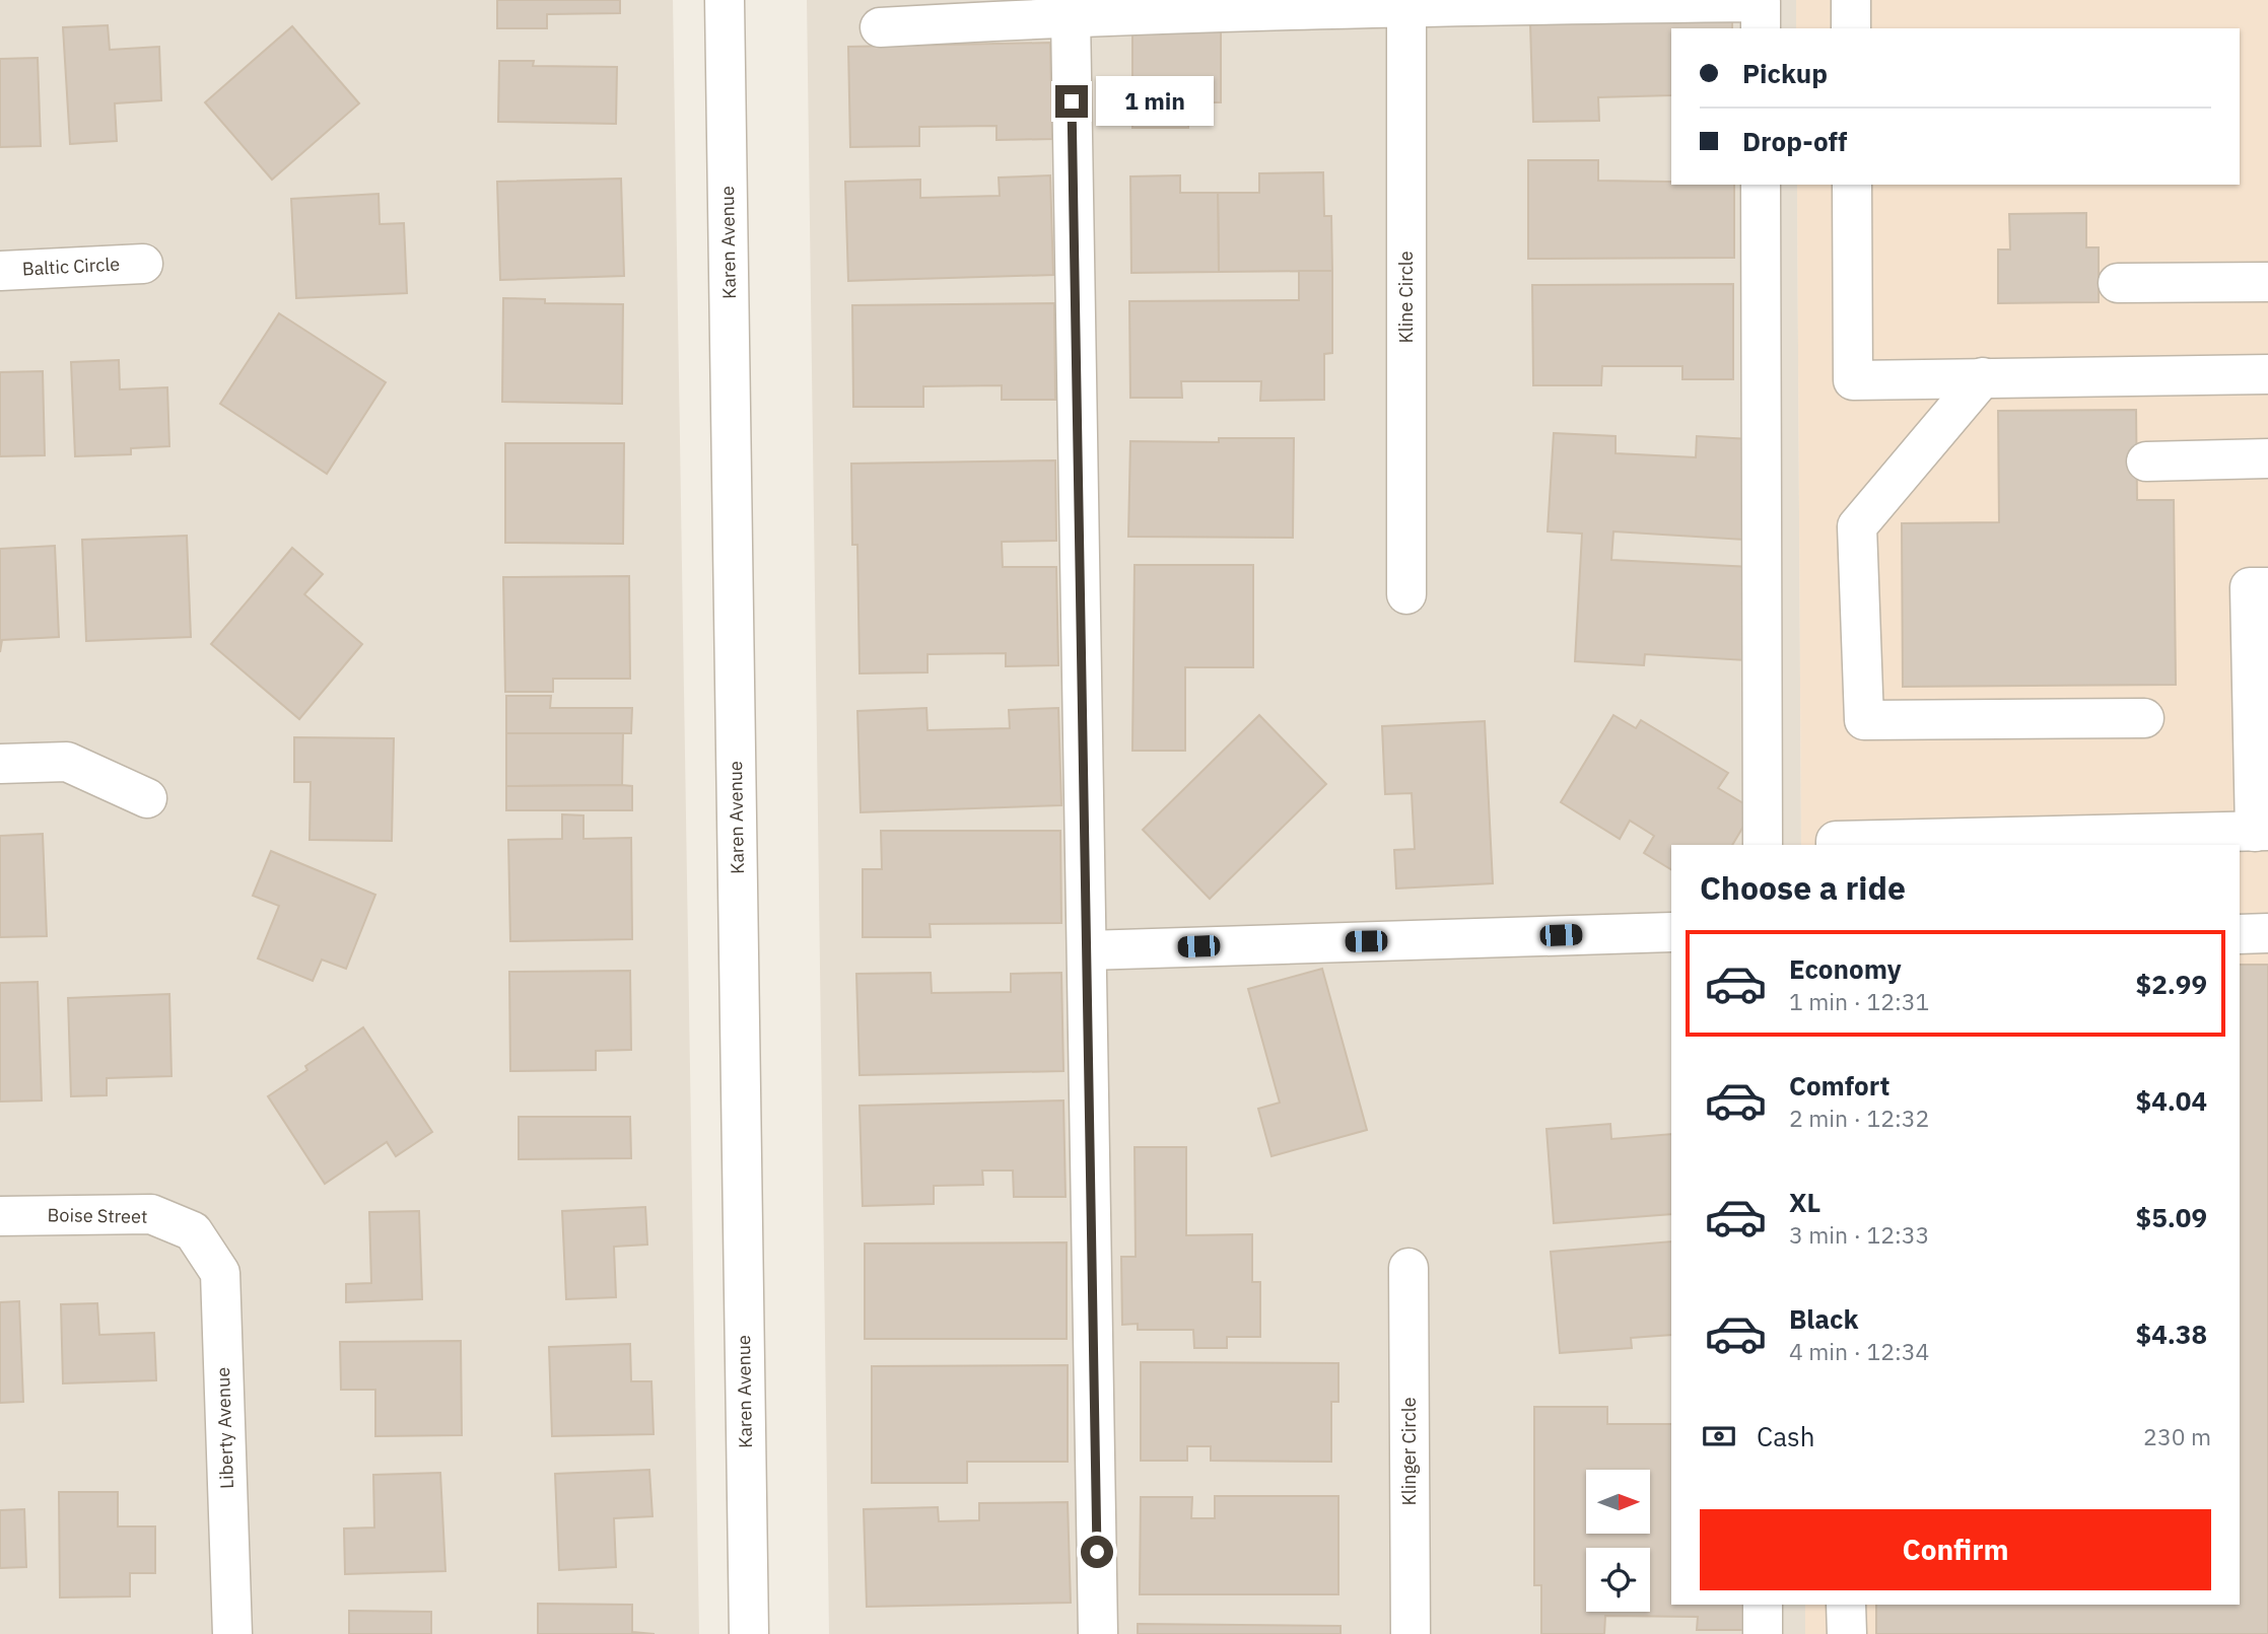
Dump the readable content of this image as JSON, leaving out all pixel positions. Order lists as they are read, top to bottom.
{
  "streets": {
    "street": [
      "Karen Avenue",
      "Baltic Circle",
      "Kline Circle",
      "Boise Street",
      "Liberty Avenue",
      "Klinger Circle"
    ]
  },
  "crossings": [
    ["Boise Street", "Liberty Avenue"]
  ],
  "north": "right",
  "page": {
    "banner": ["Pickup", "Drop-off"],
    "bubble": "1 min",
    "heading": "Choose a ride",
    "list": [
      {
        "name": "Economy",
        "note": "1 min · 12:31",
        "value": "$2.99"
      },
      {
        "name": "Comfort",
        "note": "2 min · 12:32",
        "value": "$4.04"
      },
      {
        "name": "XL",
        "note": "3 min · 12:33",
        "value": "$5.09"
      },
      {
        "name": "Black",
        "note": "4 min · 12:34",
        "value": "$4.38"
      }
    ],
    "pay": ["Cash", "230 m"],
    "buttons": "Confirm"
  }
}
